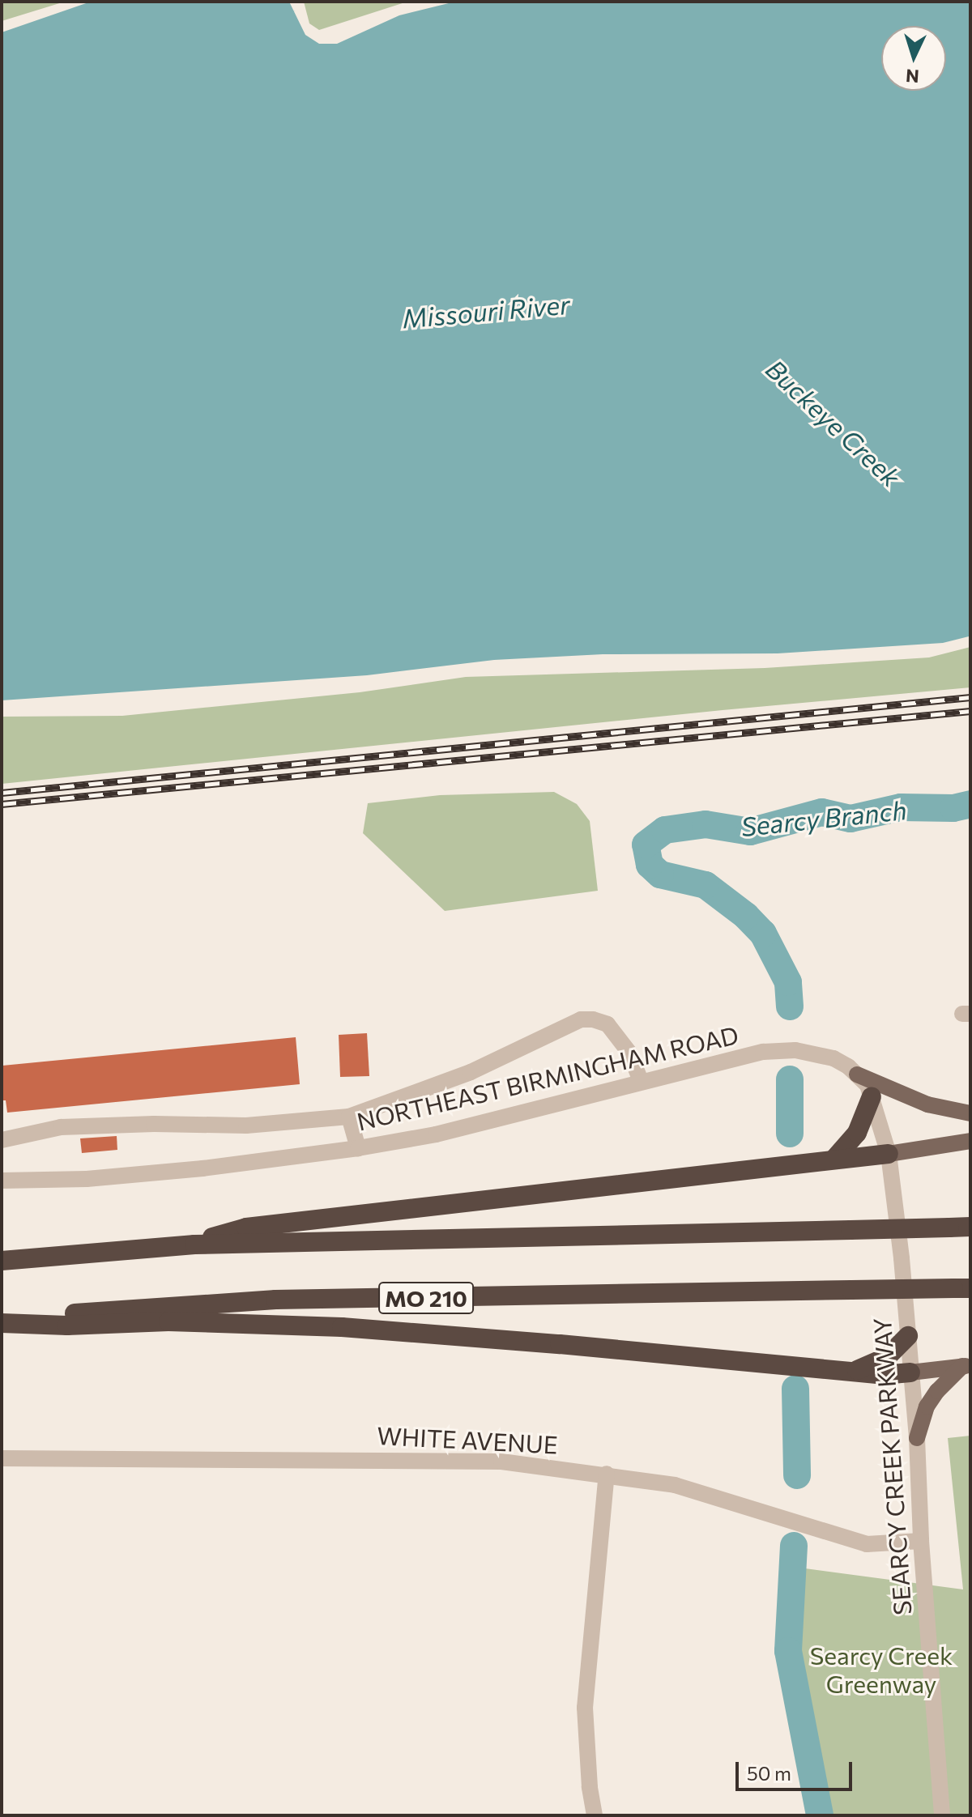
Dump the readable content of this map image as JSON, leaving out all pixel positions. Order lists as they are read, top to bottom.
{
  "streets": {
    "highway": ["MO 210"],
    "street": ["NORTHEAST BIRMINGHAM ROAD", "WHITE AVENUE", "SEARCY CREEK PARKWAY"]
  },
  "crossings": [
    ["NORTHEAST BIRMINGHAM ROAD", "SEARCY CREEK PARKWAY"],
    ["WHITE AVENUE", "SEARCY CREEK PARKWAY"]
  ],
  "water": ["Missouri River", "Buckeye Creek", "Searcy Branch"],
  "parks": ["Searcy Creek Greenway"],
  "scale_bar": "50 m",
  "north": "bottom"
}
